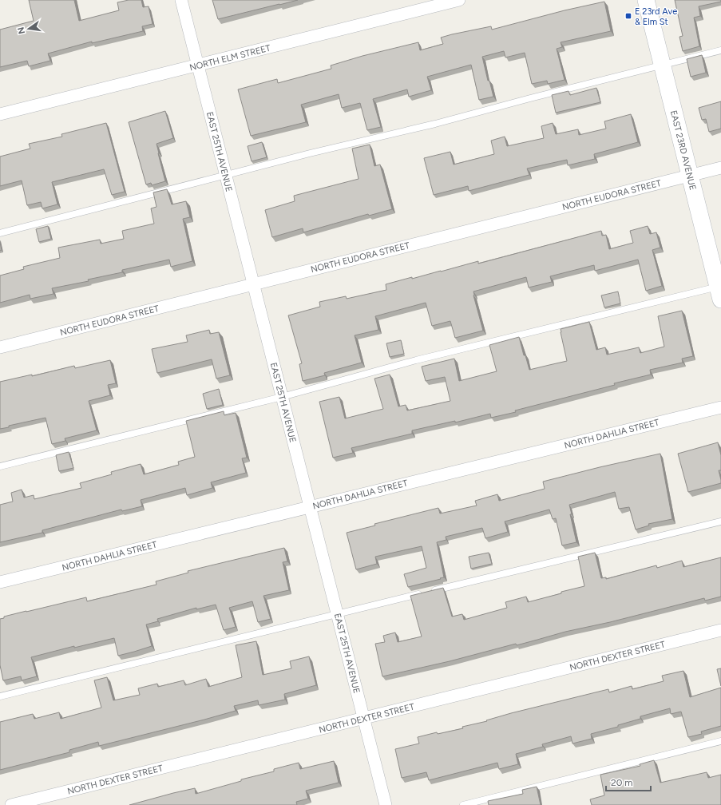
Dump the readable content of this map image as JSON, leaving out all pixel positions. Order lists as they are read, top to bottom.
{
  "streets": {
    "street": [
      "NORTH ELM STREET",
      "EAST 23RD AVENUE",
      "EAST 25TH AVENUE",
      "NORTH EUDORA STREET",
      "NORTH DAHLIA STREET",
      "NORTH DEXTER STREET"
    ]
  },
  "crossings": [
    ["NORTH ELM STREET", "EAST 25TH AVENUE"],
    ["EAST 23RD AVENUE", "NORTH EUDORA STREET"],
    ["EAST 25TH AVENUE", "NORTH EUDORA STREET"],
    ["EAST 25TH AVENUE", "NORTH DAHLIA STREET"],
    ["EAST 25TH AVENUE", "NORTH DEXTER STREET"]
  ],
  "places": {
    "transit": ["E 23rd Ave & Elm St"]
  },
  "scale_bar": "20 m",
  "north": "left"
}
